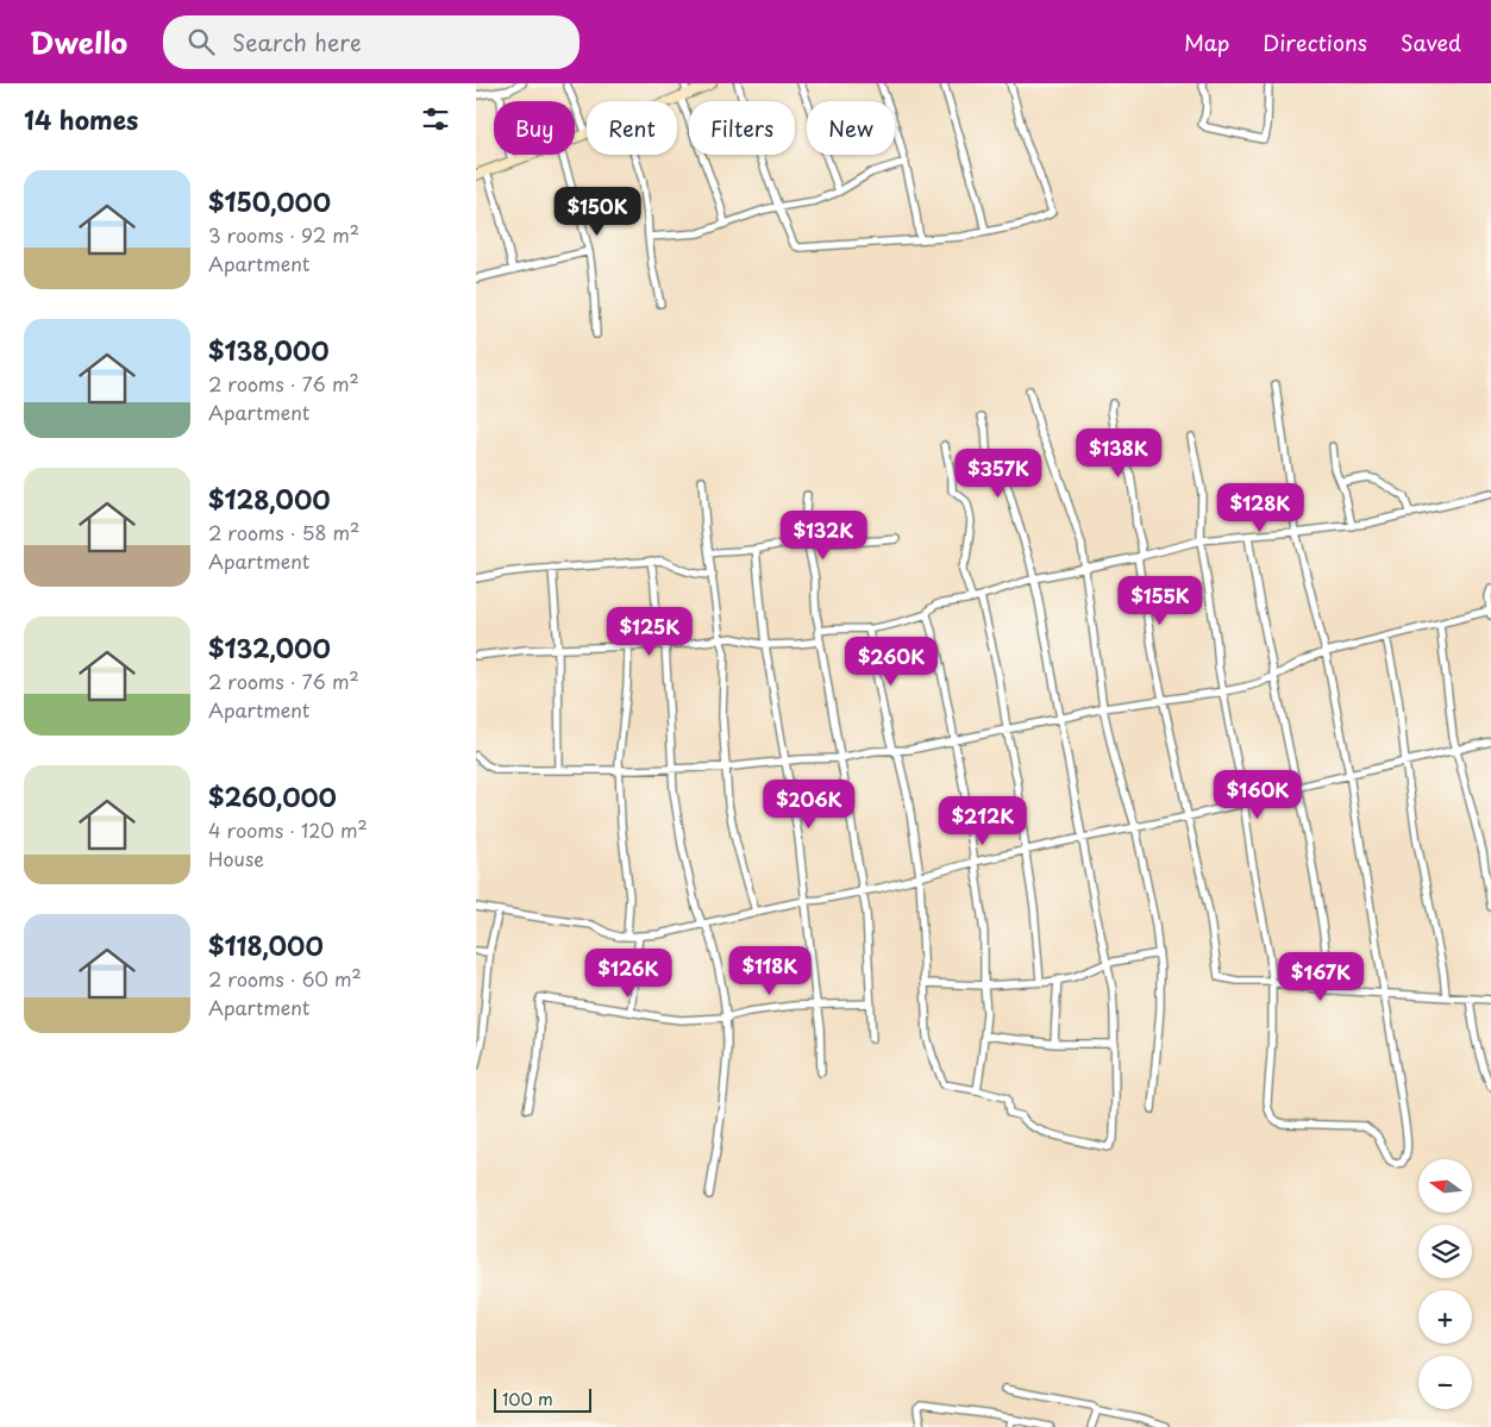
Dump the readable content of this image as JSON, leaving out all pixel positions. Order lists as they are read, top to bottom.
{
  "scale_bar": "100 m",
  "north": "left",
  "page": {
    "header": "Dwello",
    "search": "Search here",
    "nav": ["Map", "Directions", "Saved"],
    "heading": "14 homes",
    "chip": [
      "Buy",
      "Rent",
      "Filters",
      "New"
    ],
    "list": [
      {
        "name": "$150,000",
        "note": "3 rooms · 92 m² · Apartment"
      },
      {
        "name": "$138,000",
        "note": "2 rooms · 76 m² · Apartment"
      },
      {
        "name": "$128,000",
        "note": "2 rooms · 58 m² · Apartment"
      },
      {
        "name": "$132,000",
        "note": "2 rooms · 76 m² · Apartment"
      },
      {
        "name": "$260,000",
        "note": "4 rooms · 120 m² · House"
      },
      {
        "name": "$118,000",
        "note": "2 rooms · 60 m² · Apartment"
      }
    ],
    "price": [
      "$150K",
      "$138K",
      "$357K",
      "$128K",
      "$132K",
      "$155K",
      "$125K",
      "$260K",
      "$160K",
      "$206K",
      "$212K",
      "$118K",
      "$126K",
      "$167K"
    ],
    "map_buttons": ["+", "−"],
    "scale": "100 m"
  }
}
